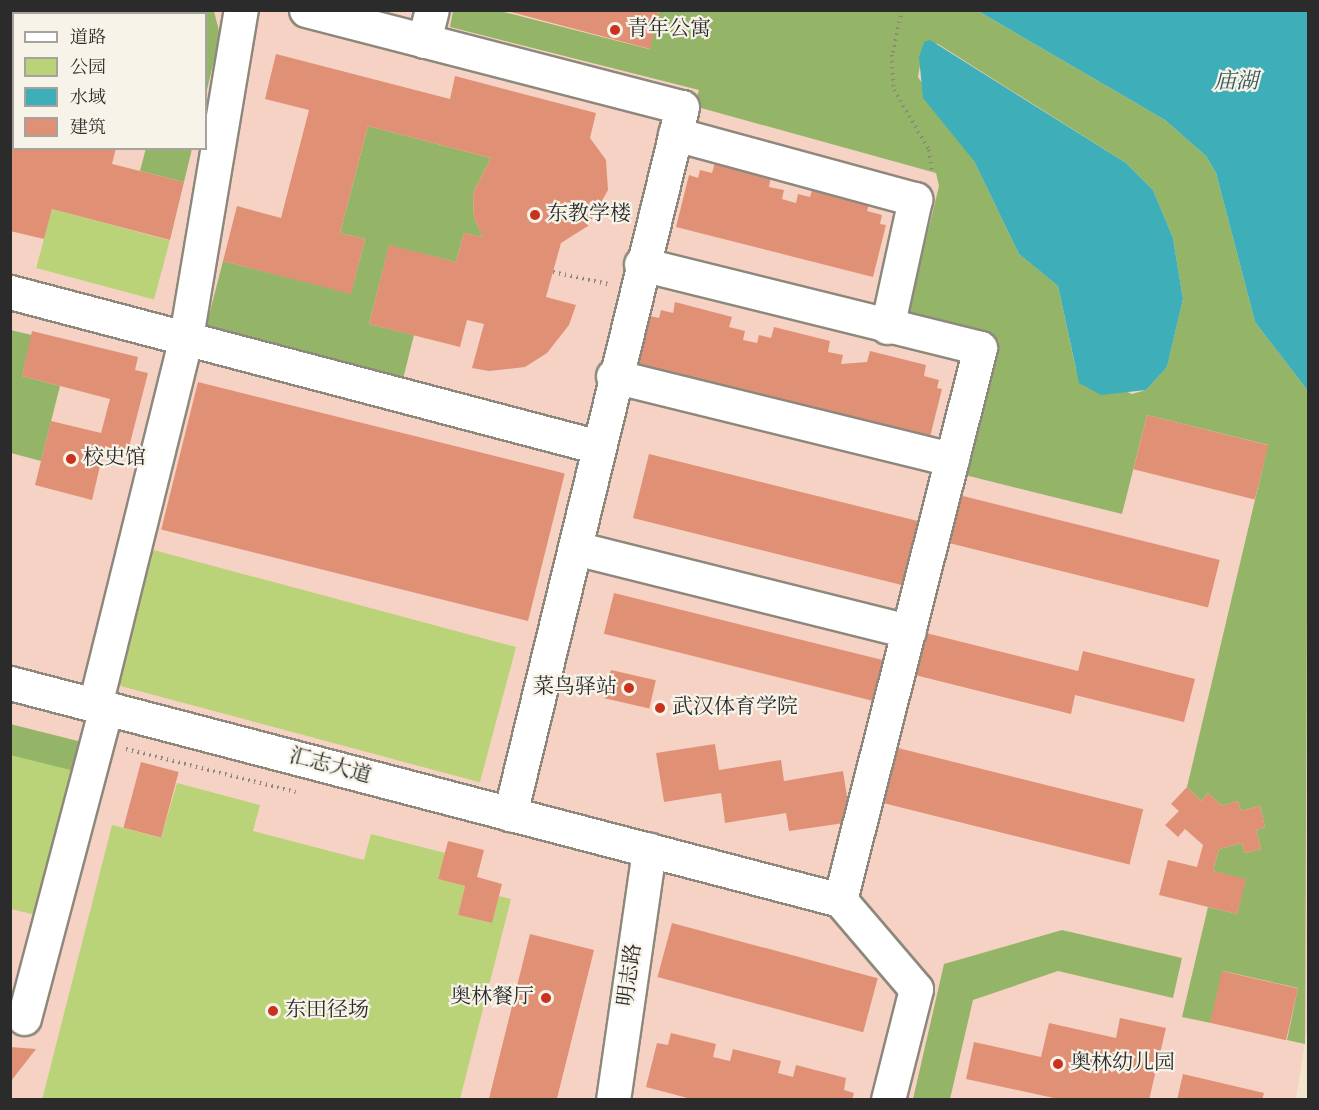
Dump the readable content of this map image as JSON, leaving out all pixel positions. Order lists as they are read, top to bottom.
{
  "streets": {
    "street": ["汇志大道", "明志路"]
  },
  "crossings": [
    ["汇志大道", "明志路"]
  ],
  "water": ["庙湖"],
  "places": [
    "青年公寓",
    "东教学楼",
    "校史馆",
    "菜鸟驿站",
    "武汉体育学院",
    "奥林餐厅",
    "东田径场",
    "奥林幼儿园"
  ],
  "legend": [
    "道路",
    "公园",
    "水域",
    "建筑"
  ]
}
